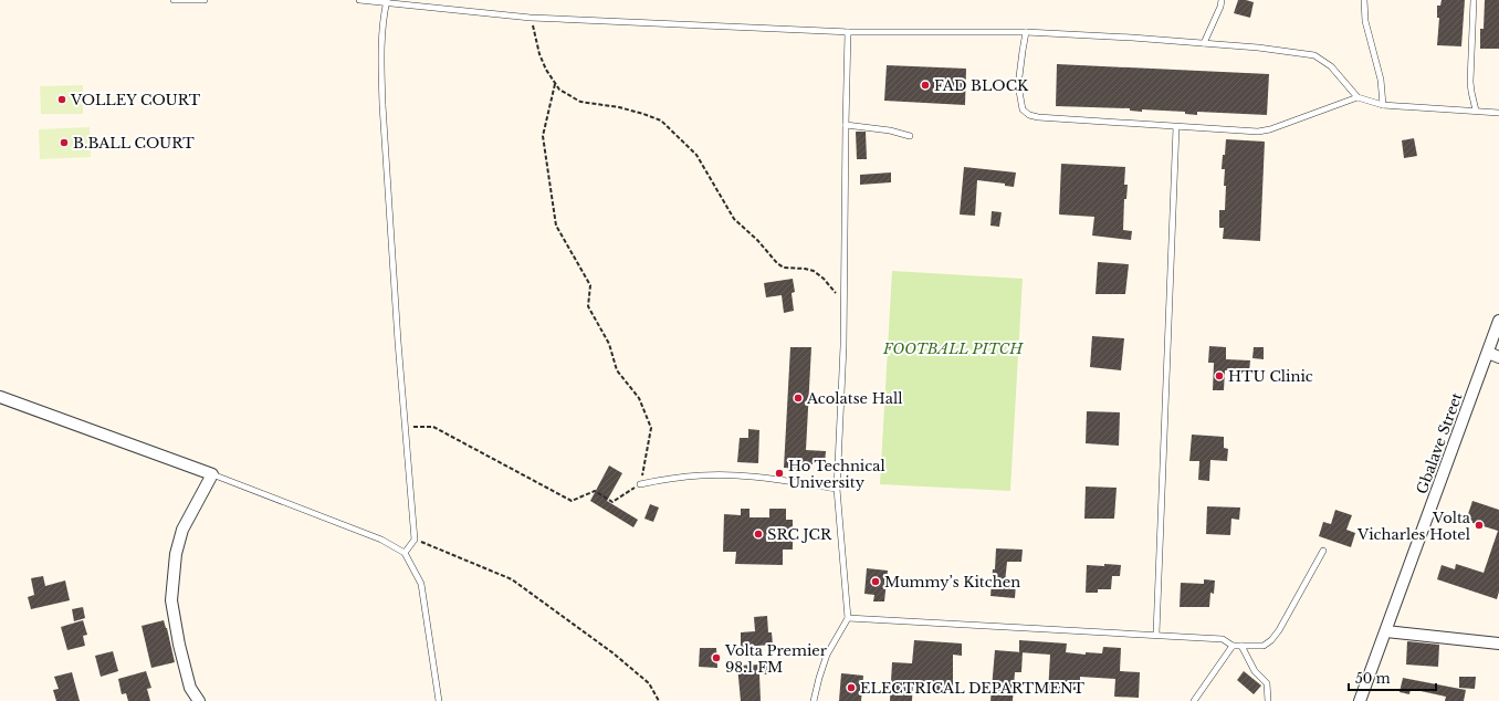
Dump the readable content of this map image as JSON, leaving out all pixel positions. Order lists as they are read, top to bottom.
{
  "streets": {
    "street": ["Gbalave Street"]
  },
  "parks": ["FOOTBALL PITCH"],
  "places": [
    "FAD BLOCK",
    "VOLLEY COURT",
    "B.BALL COURT",
    "HTU Clinic",
    "Acolatse Hall",
    "Ho Technical University",
    "Volta Vicharles Hotel",
    "SRC JCR",
    "Mummy’s Kitchen",
    "Volta Premier 98.1 FM",
    "ELECTRICAL DEPARTMENT"
  ],
  "scale_bar": "50 m"
}
